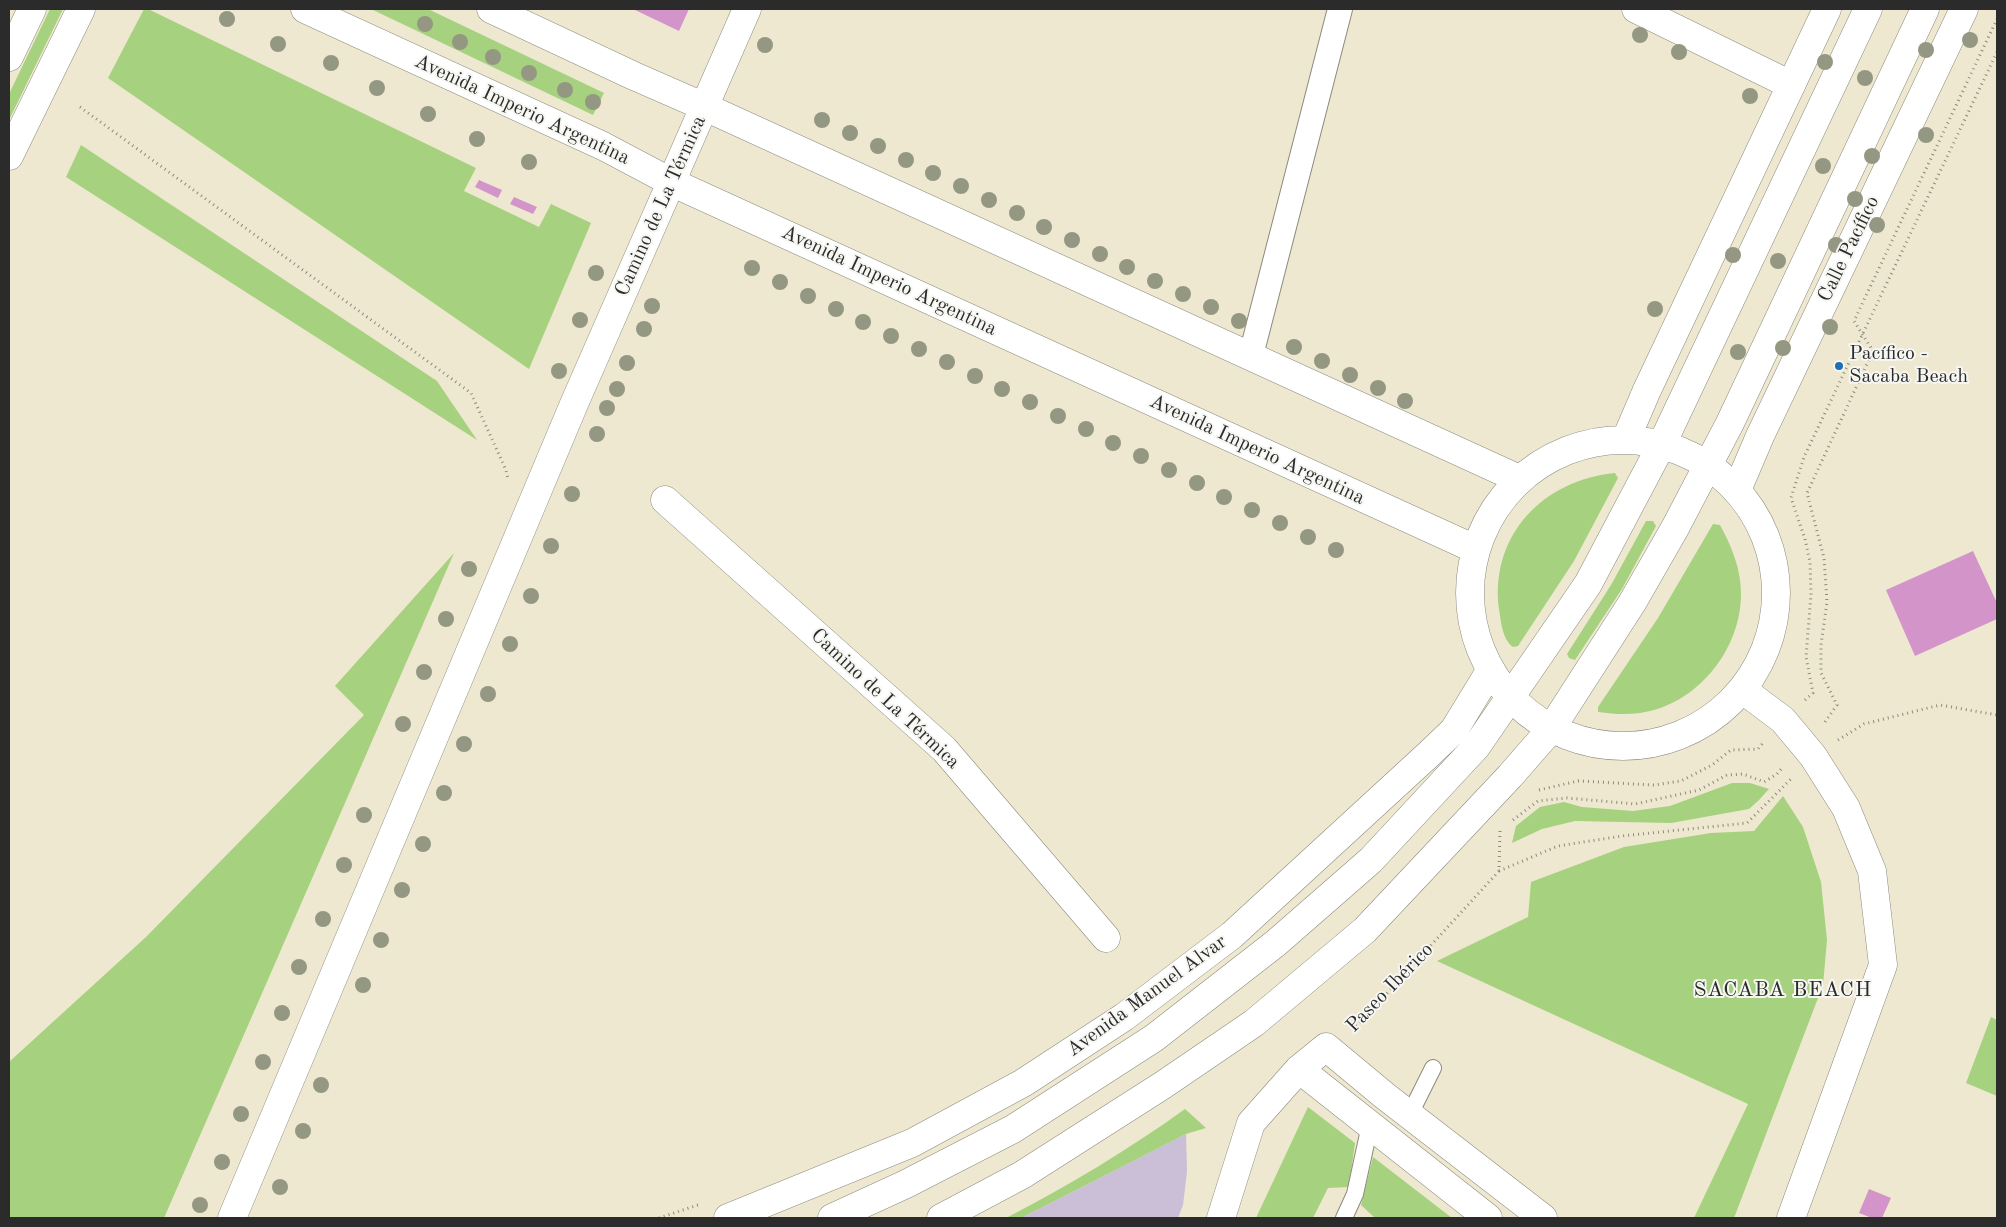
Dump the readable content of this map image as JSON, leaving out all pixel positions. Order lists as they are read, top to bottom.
{
  "streets": {
    "main road": [
      "Avenida Imperio Argentina",
      "Camino de La Térmica",
      "Calle Pacífico",
      "Paseo Ibérico",
      "Avenida Manuel Alvar"
    ]
  },
  "crossings": [
    ["Avenida Imperio Argentina", "Camino de La Térmica"]
  ],
  "districts": ["SACABA BEACH"],
  "places": ["Pacífico - Sacaba Beach"]
}
